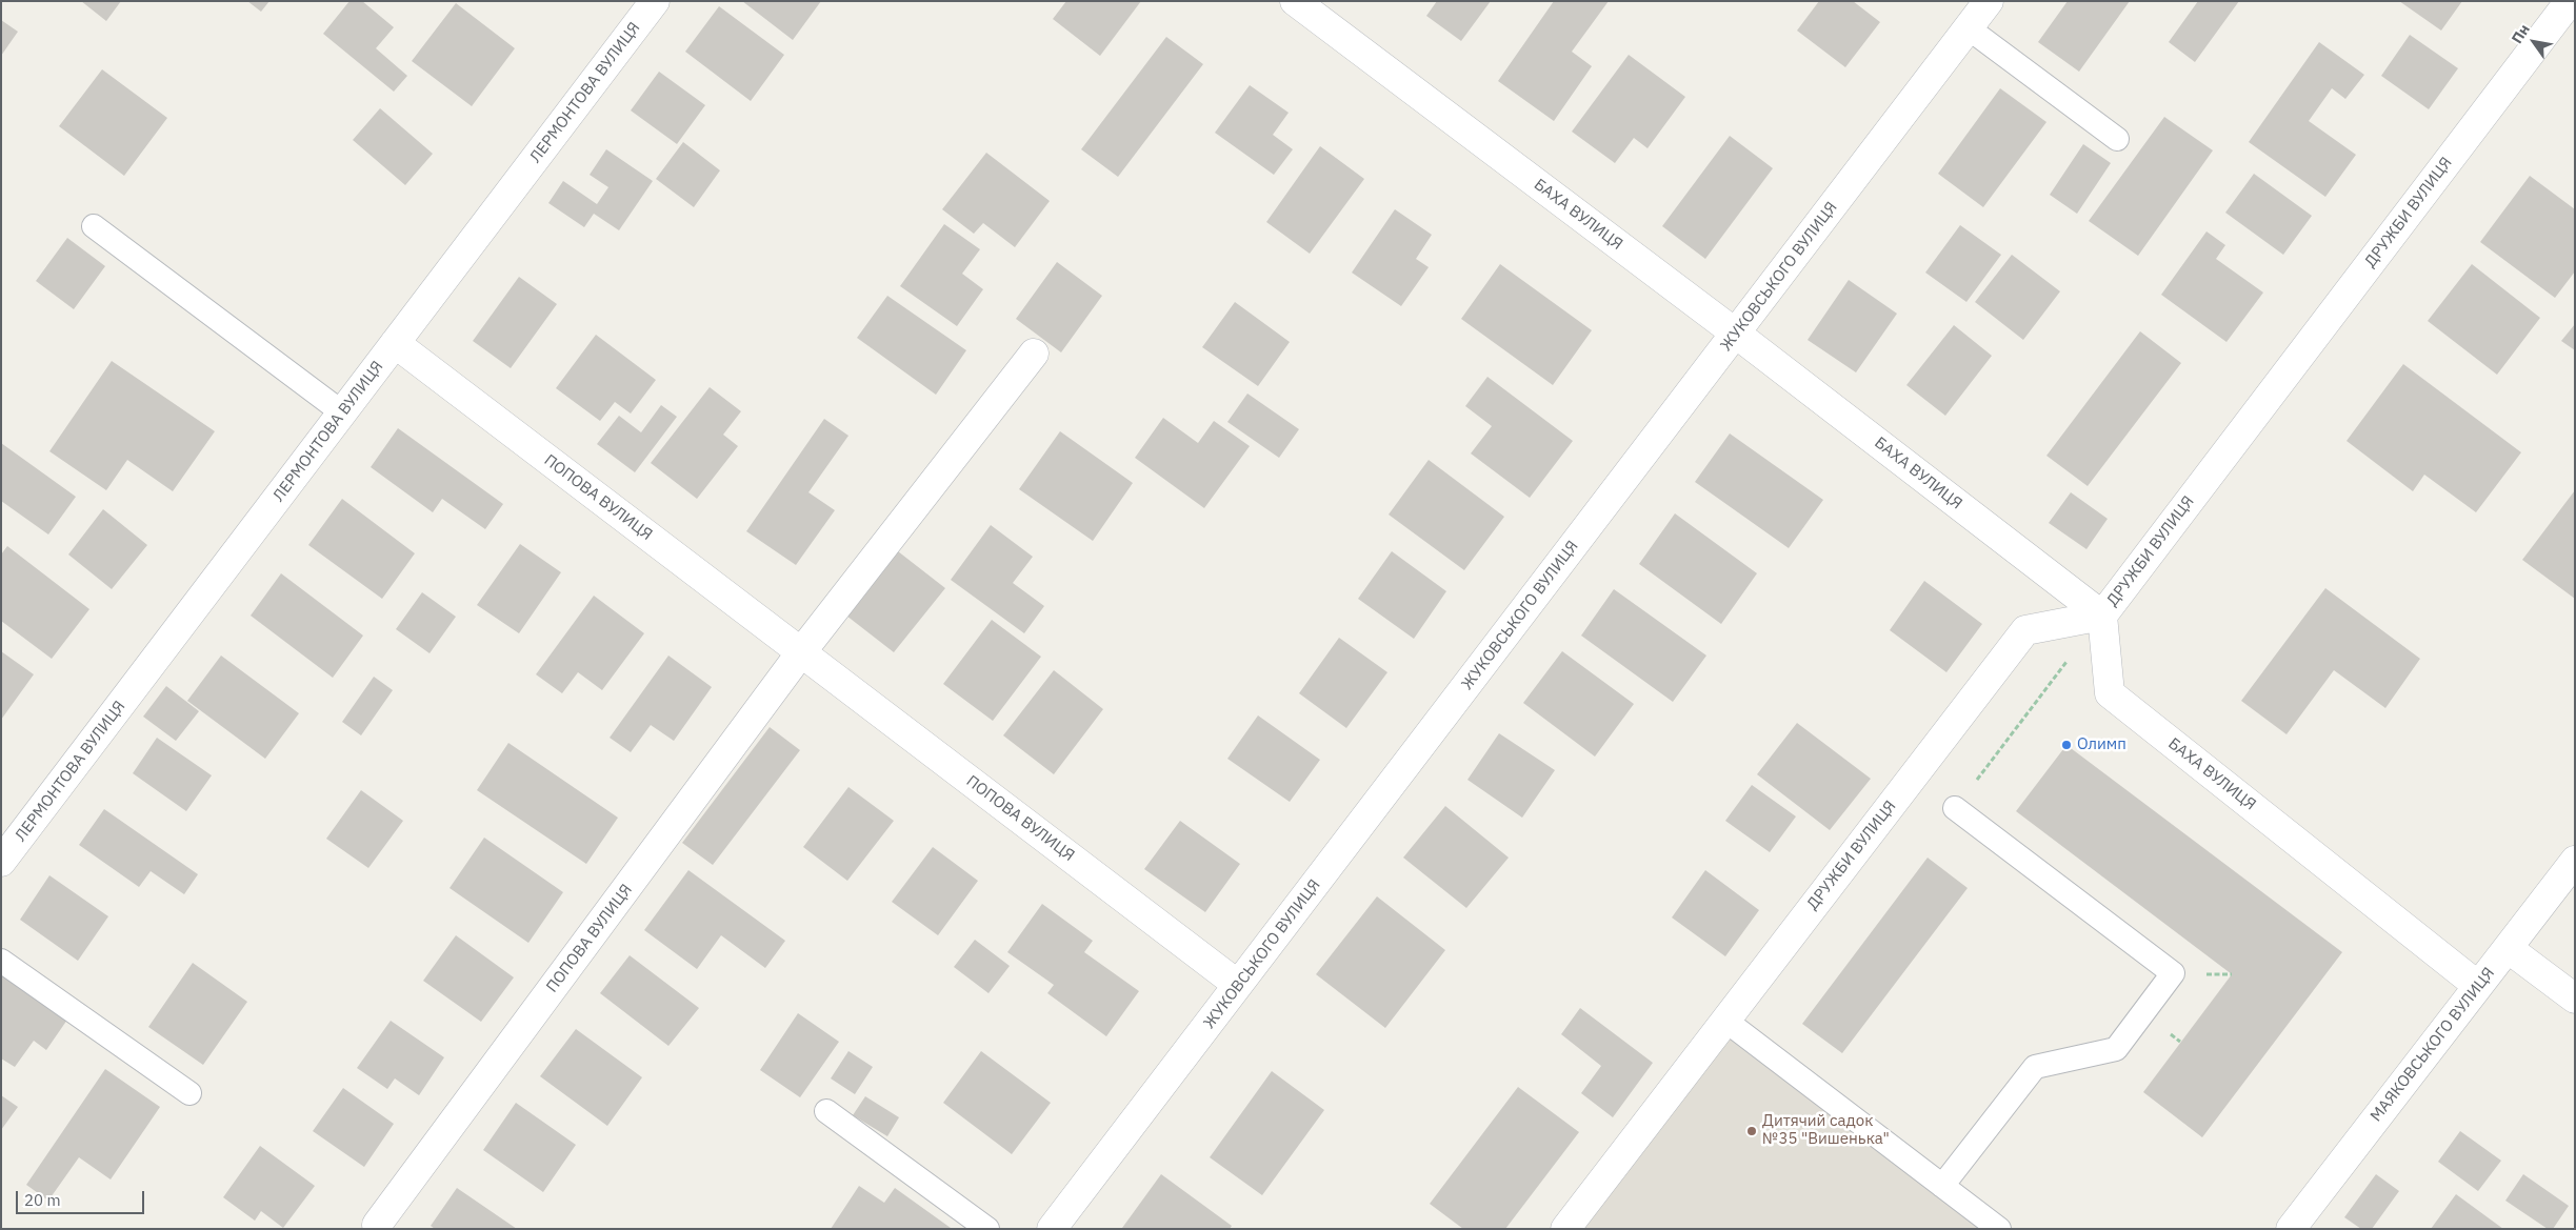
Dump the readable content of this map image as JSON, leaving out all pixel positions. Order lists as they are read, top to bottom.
{
  "streets": {
    "street": [
      "ЛЕРМОНТОВА ВУЛИЦЯ",
      "ДРУЖБИ ВУЛИЦЯ",
      "БАХА ВУЛИЦЯ",
      "ЖУКОВСЬКОГО ВУЛИЦЯ",
      "ПОПОВА ВУЛИЦЯ",
      "МАЯКОВСЬКОГО ВУЛИЦЯ"
    ]
  },
  "crossings": [
    ["ЛЕРМОНТОВА ВУЛИЦЯ", "ПОПОВА ВУЛИЦЯ"],
    ["ДРУЖБИ ВУЛИЦЯ", "БАХА ВУЛИЦЯ"],
    ["БАХА ВУЛИЦЯ", "ЖУКОВСЬКОГО ВУЛИЦЯ"],
    ["БАХА ВУЛИЦЯ", "МАЯКОВСЬКОГО ВУЛИЦЯ"],
    ["ЖУКОВСЬКОГО ВУЛИЦЯ", "ПОПОВА ВУЛИЦЯ"]
  ],
  "places": ["Олимп", "Дитячий садок №35 \"Вишенька\""],
  "scale_bar": "20 m",
  "north": "top left"
}
